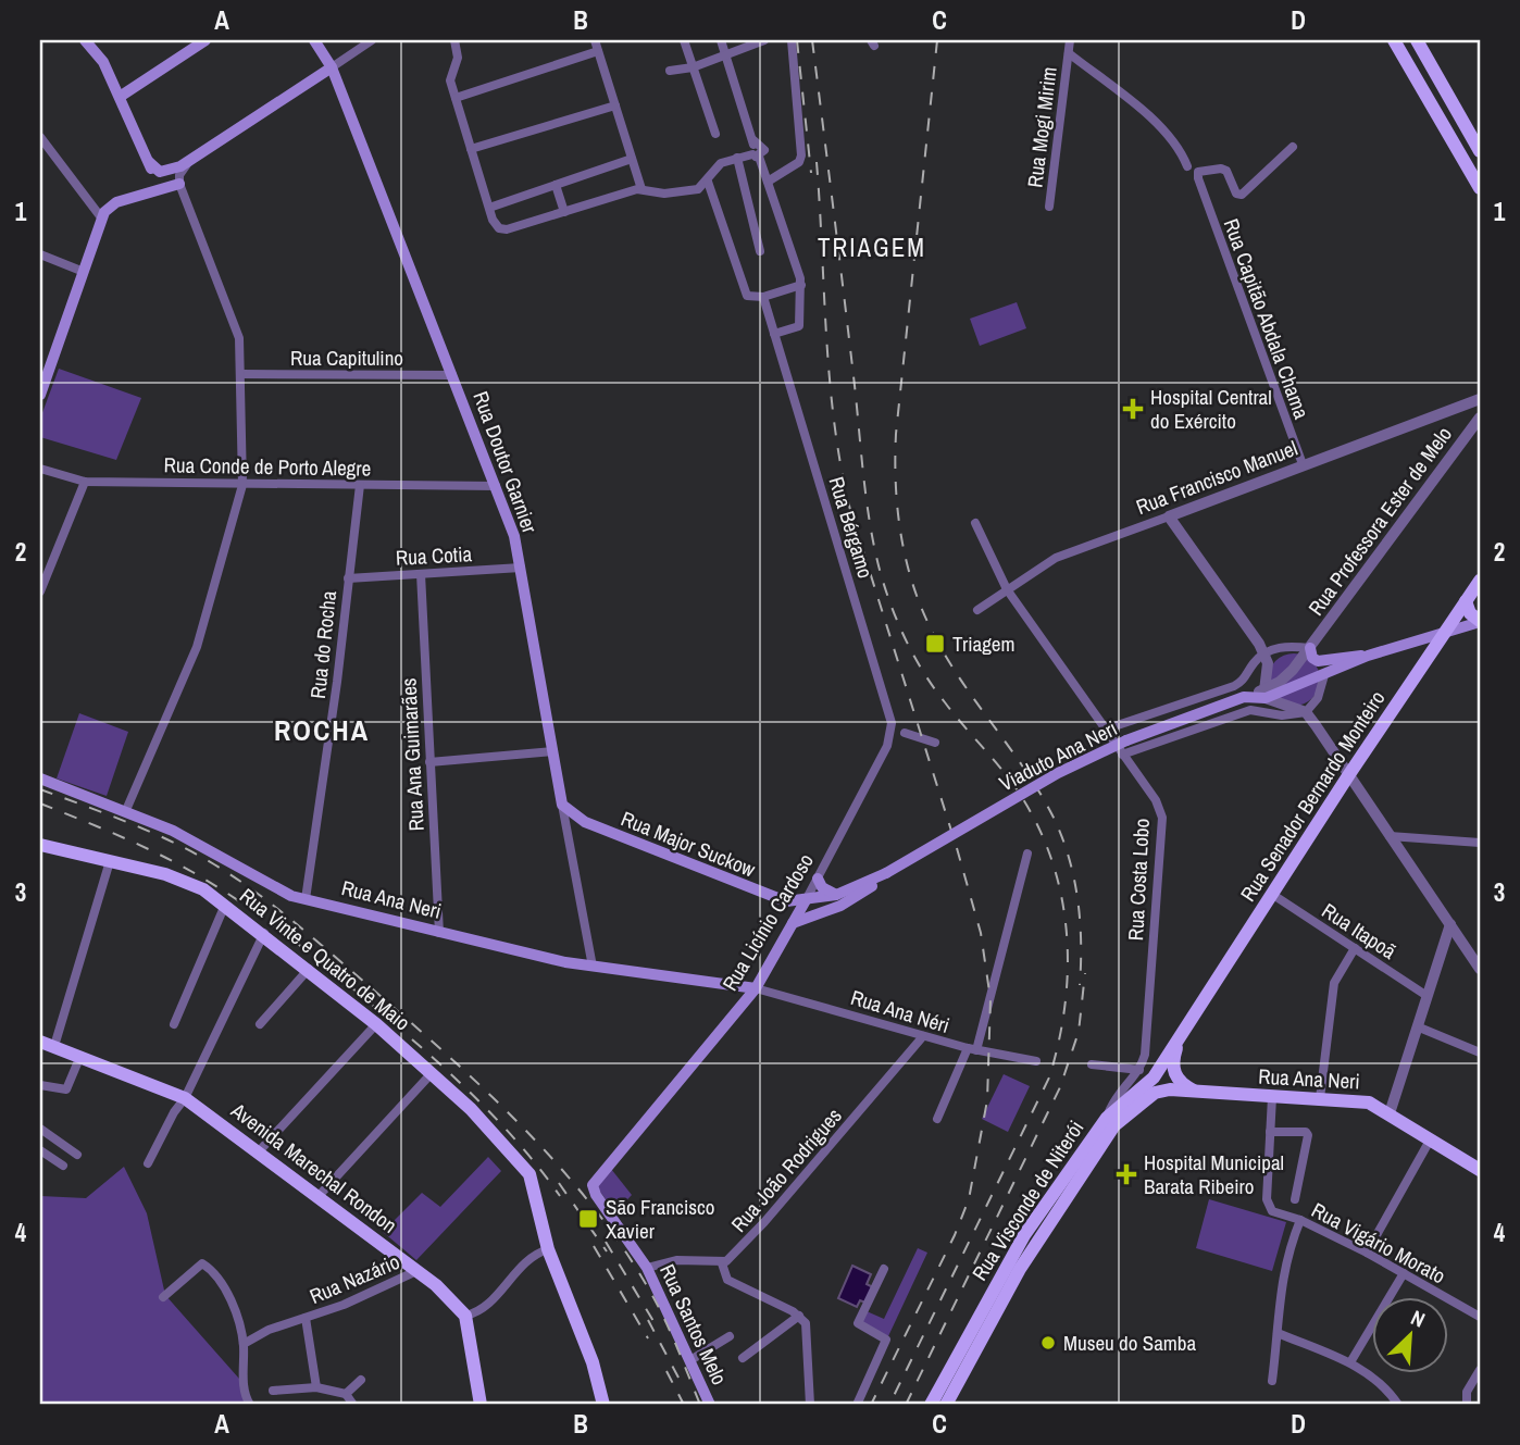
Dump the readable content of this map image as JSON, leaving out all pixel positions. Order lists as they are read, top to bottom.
{
  "streets": {
    "main road": [
      "Rua Doutor Garnier",
      "Viaduto Ana Neri",
      "Rua Senador Bernardo Monteiro",
      "Rua Major Suckow",
      "Rua Ana Neri",
      "Rua Licínio Cardoso",
      "Rua Vinte e Quatro de Maio",
      "Avenida Marechal Rondon",
      "Rua Visconde de Niterói",
      "Rua Santos Melo"
    ],
    "street": [
      "Rua Mogi Mirim",
      "Rua Capitão Abdala Chama",
      "Rua Capitulino",
      "Rua Conde de Porto Alegre",
      "Rua Francisco Manuel",
      "Rua Professora Ester de Melo",
      "Rua Bérgamo",
      "Rua Cotia",
      "Rua do Rocha",
      "Rua Ana Guimarães",
      "Rua Costa Lobo",
      "Rua Itapoã",
      "Rua Ana Néri",
      "Rua João Rodrigues",
      "Rua Vigário Morato",
      "Rua Nazário"
    ]
  },
  "crossings": [
    ["Rua Capitão Abdala Chama", "Rua Francisco Manuel"],
    ["Rua Capitulino", "Rua Doutor Garnier"],
    ["Rua Doutor Garnier", "Rua Conde de Porto Alegre"],
    ["Rua Doutor Garnier", "Rua Cotia"],
    ["Rua Doutor Garnier", "Rua Major Suckow"],
    ["Rua Doutor Garnier", "Rua Ana Neri"],
    ["Rua Conde de Porto Alegre", "Rua do Rocha"],
    ["Rua Francisco Manuel", "Rua Costa Lobo"],
    ["Rua Professora Ester de Melo", "Viaduto Ana Neri"],
    ["Rua Bérgamo", "Rua Licínio Cardoso"],
    ["Rua Cotia", "Rua do Rocha"],
    ["Rua Cotia", "Rua Ana Guimarães"],
    ["Rua do Rocha", "Rua Ana Neri"],
    ["Rua Ana Guimarães", "Rua Ana Neri"],
    ["Viaduto Ana Neri", "Rua Major Suckow"],
    ["Viaduto Ana Neri", "Rua Licínio Cardoso"],
    ["Rua Senador Bernardo Monteiro", "Rua Itapoã"],
    ["Rua Senador Bernardo Monteiro", "Rua Visconde de Niterói"],
    ["Rua Major Suckow", "Rua Licínio Cardoso"],
    ["Rua Costa Lobo", "Rua Visconde de Niterói"],
    ["Rua Ana Neri", "Rua Licínio Cardoso"],
    ["Rua Ana Neri", "Rua Ana Néri"],
    ["Rua Ana Neri", "Rua Visconde de Niterói"],
    ["Rua Licínio Cardoso", "Rua Ana Néri"],
    ["Rua Licínio Cardoso", "Rua Santos Melo"],
    ["Rua Ana Néri", "Rua João Rodrigues"],
    ["Avenida Marechal Rondon", "Rua Nazário"]
  ],
  "districts": ["TRIAGEM", "ROCHA"],
  "places": {
    "health": ["Hospital Central do Exército", "Hospital Municipal Barata Ribeiro"],
    "transit": ["Triagem", "São Francisco Xavier"],
    "other": ["Museu do Samba"]
  },
  "north": "top right",
  "grid": {
    "columns": [
      "A",
      "B",
      "C",
      "D"
    ],
    "rows": [
      "1",
      "2",
      "3",
      "4"
    ]
  }
}
